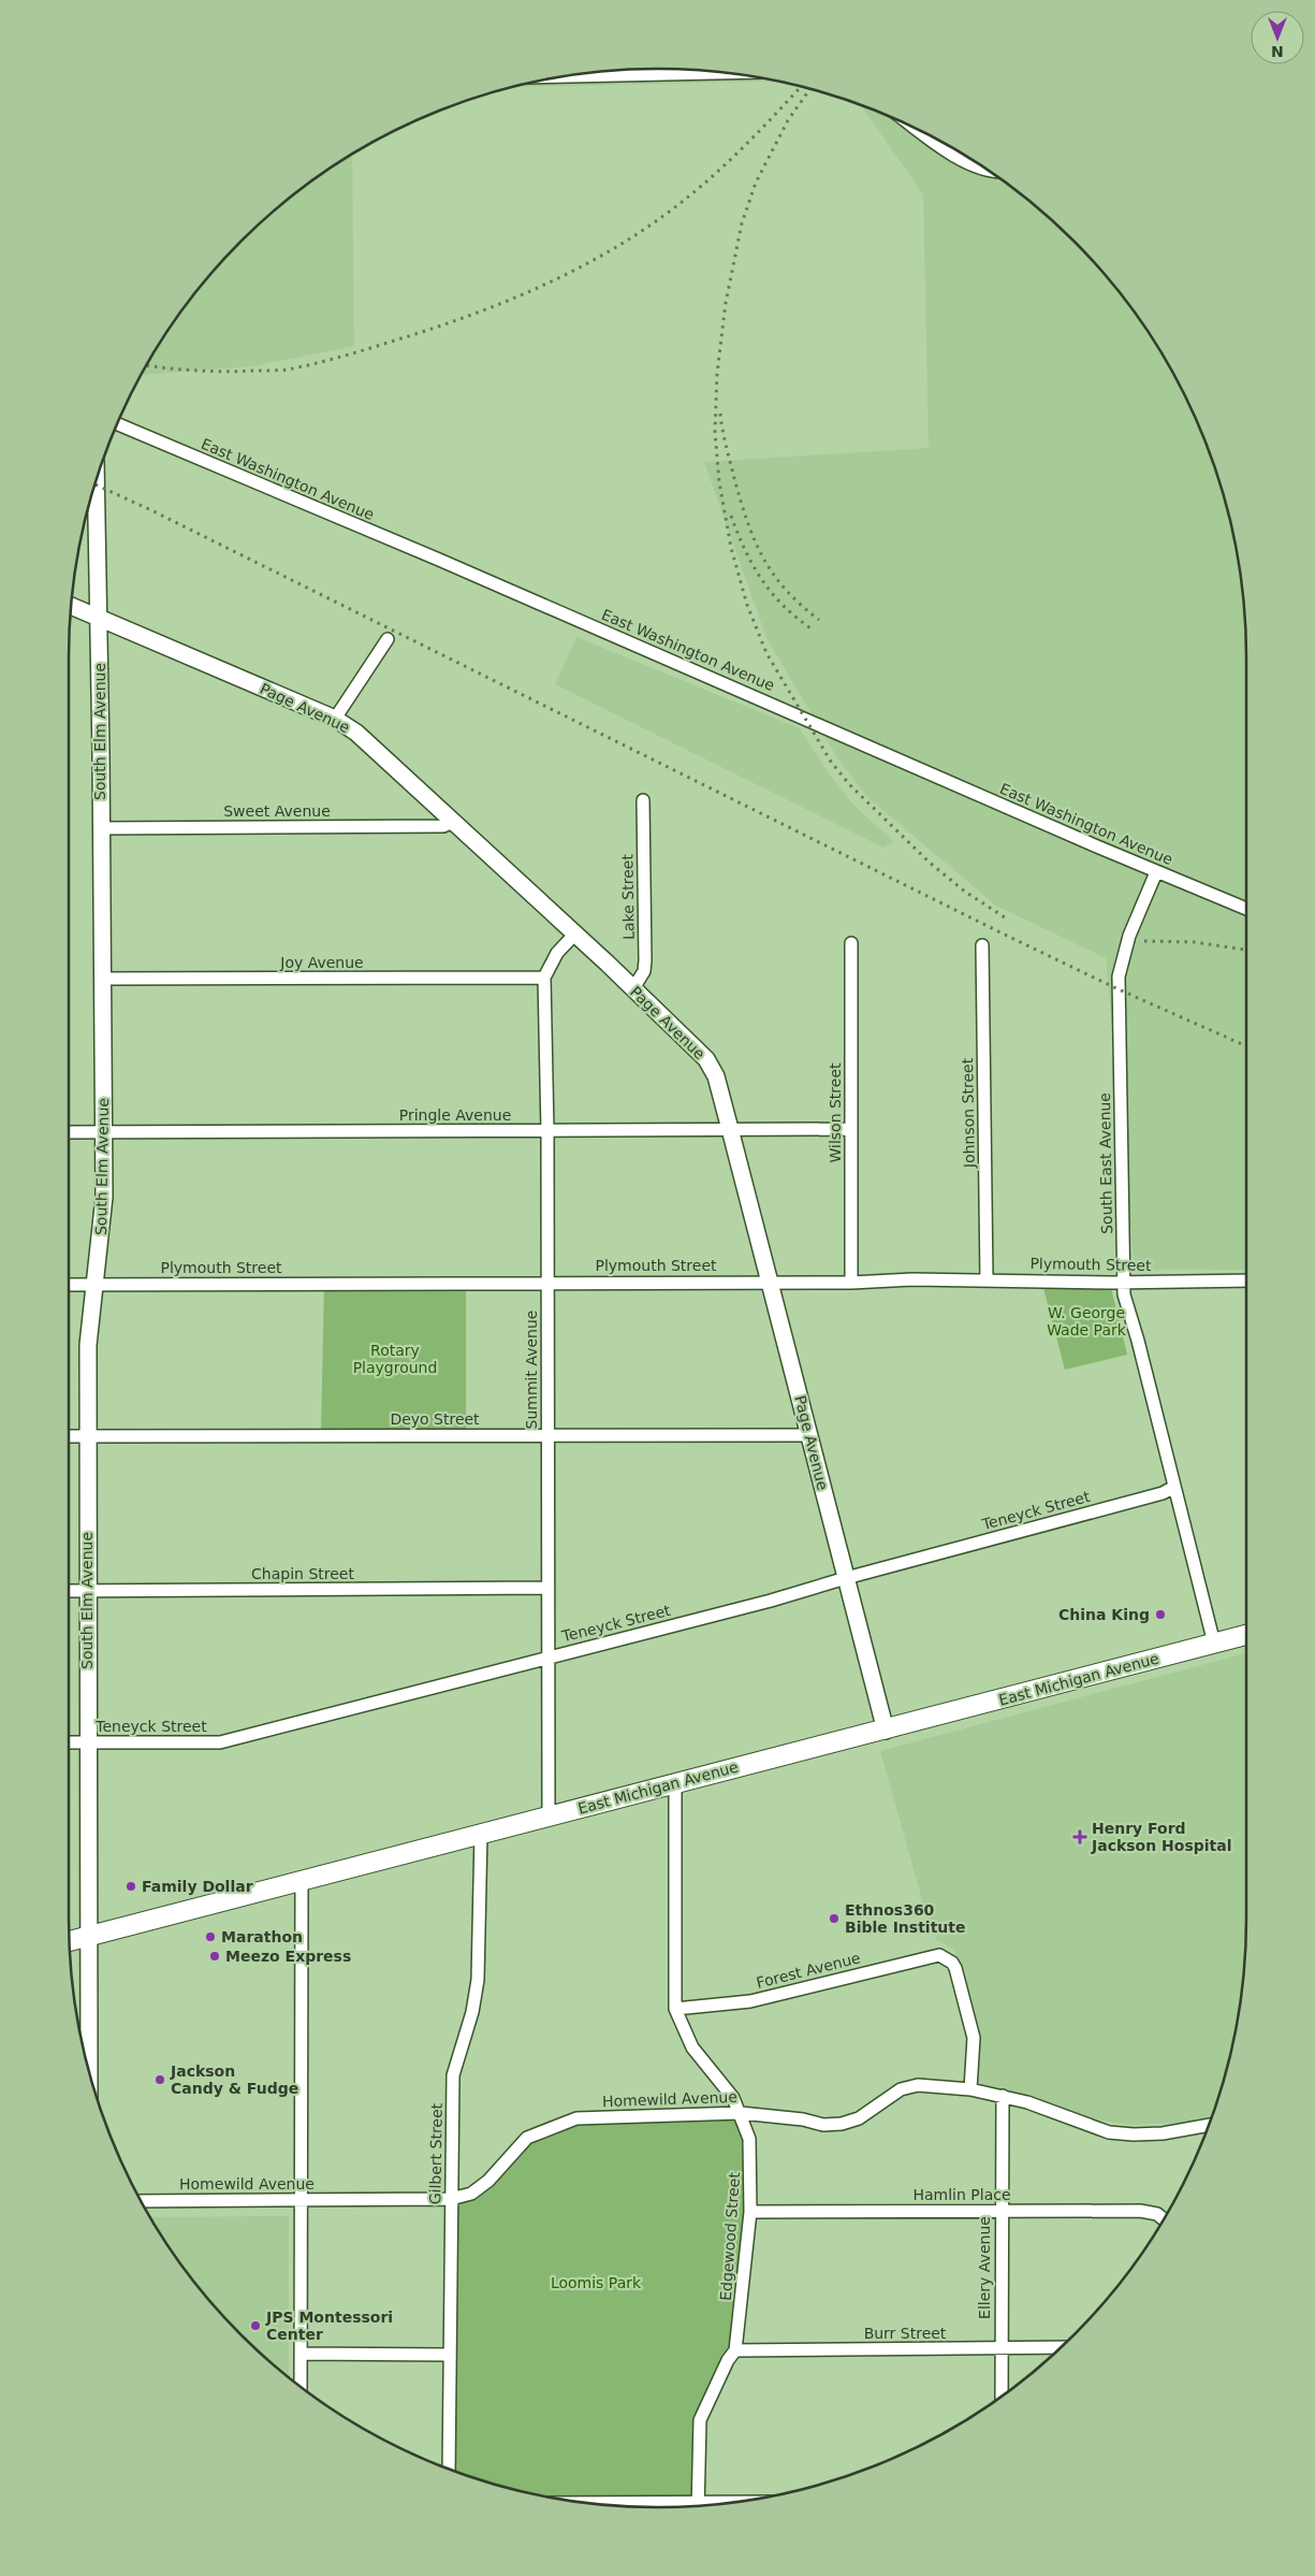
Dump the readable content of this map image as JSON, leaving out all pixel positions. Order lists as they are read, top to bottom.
{
  "streets": {
    "main road": ["East Michigan Avenue"],
    "street": [
      "East Washington Avenue",
      "Page Avenue",
      "South Elm Avenue",
      "Sweet Avenue",
      "Lake Street",
      "Joy Avenue",
      "Wilson Street",
      "Johnson Street",
      "Pringle Avenue",
      "South East Avenue",
      "Plymouth Street",
      "Summit Avenue",
      "Deyo Street",
      "Teneyck Street",
      "Chapin Street",
      "Forest Avenue",
      "Homewild Avenue",
      "Gilbert Street",
      "Hamlin Place",
      "Edgewood Street",
      "Ellery Avenue",
      "Burr Street"
    ]
  },
  "crossings": [
    ["East Washington Avenue", "South East Avenue"],
    ["Page Avenue", "South Elm Avenue"],
    ["Page Avenue", "Sweet Avenue"],
    ["Page Avenue", "Lake Street"],
    ["Page Avenue", "Pringle Avenue"],
    ["Page Avenue", "Plymouth Street"],
    ["Page Avenue", "Summit Avenue"],
    ["Page Avenue", "Deyo Street"],
    ["Page Avenue", "Teneyck Street"],
    ["Page Avenue", "East Michigan Avenue"],
    ["South Elm Avenue", "Sweet Avenue"],
    ["South Elm Avenue", "Joy Avenue"],
    ["South Elm Avenue", "Pringle Avenue"],
    ["South Elm Avenue", "Plymouth Street"],
    ["South Elm Avenue", "Deyo Street"],
    ["South Elm Avenue", "Teneyck Street"],
    ["South Elm Avenue", "Chapin Street"],
    ["South Elm Avenue", "East Michigan Avenue"],
    ["Joy Avenue", "Summit Avenue"],
    ["Wilson Street", "Pringle Avenue"],
    ["Wilson Street", "Plymouth Street"],
    ["Johnson Street", "Plymouth Street"],
    ["Pringle Avenue", "Summit Avenue"],
    ["South East Avenue", "Plymouth Street"],
    ["South East Avenue", "Teneyck Street"],
    ["South East Avenue", "East Michigan Avenue"],
    ["Plymouth Street", "Summit Avenue"],
    ["Summit Avenue", "Deyo Street"],
    ["Summit Avenue", "Teneyck Street"],
    ["Summit Avenue", "Chapin Street"],
    ["Summit Avenue", "East Michigan Avenue"],
    ["East Michigan Avenue", "Gilbert Street"],
    ["East Michigan Avenue", "Edgewood Street"],
    ["Forest Avenue", "Homewild Avenue"],
    ["Forest Avenue", "Edgewood Street"],
    ["Homewild Avenue", "Gilbert Street"],
    ["Homewild Avenue", "Edgewood Street"],
    ["Homewild Avenue", "Ellery Avenue"],
    ["Hamlin Place", "Edgewood Street"],
    ["Hamlin Place", "Ellery Avenue"],
    ["Edgewood Street", "Burr Street"],
    ["Ellery Avenue", "Burr Street"]
  ],
  "parks": ["W. George Wade Park", "Rotary Playground", "Loomis Park"],
  "places": {
    "other": [
      "China King",
      "Family Dollar",
      "Ethnos360 Bible Institute",
      "Marathon",
      "Meezo Express",
      "Jackson Candy & Fudge",
      "JPS Montessori Center"
    ],
    "health": ["Henry Ford Jackson Hospital"]
  },
  "north": "bottom"
}
